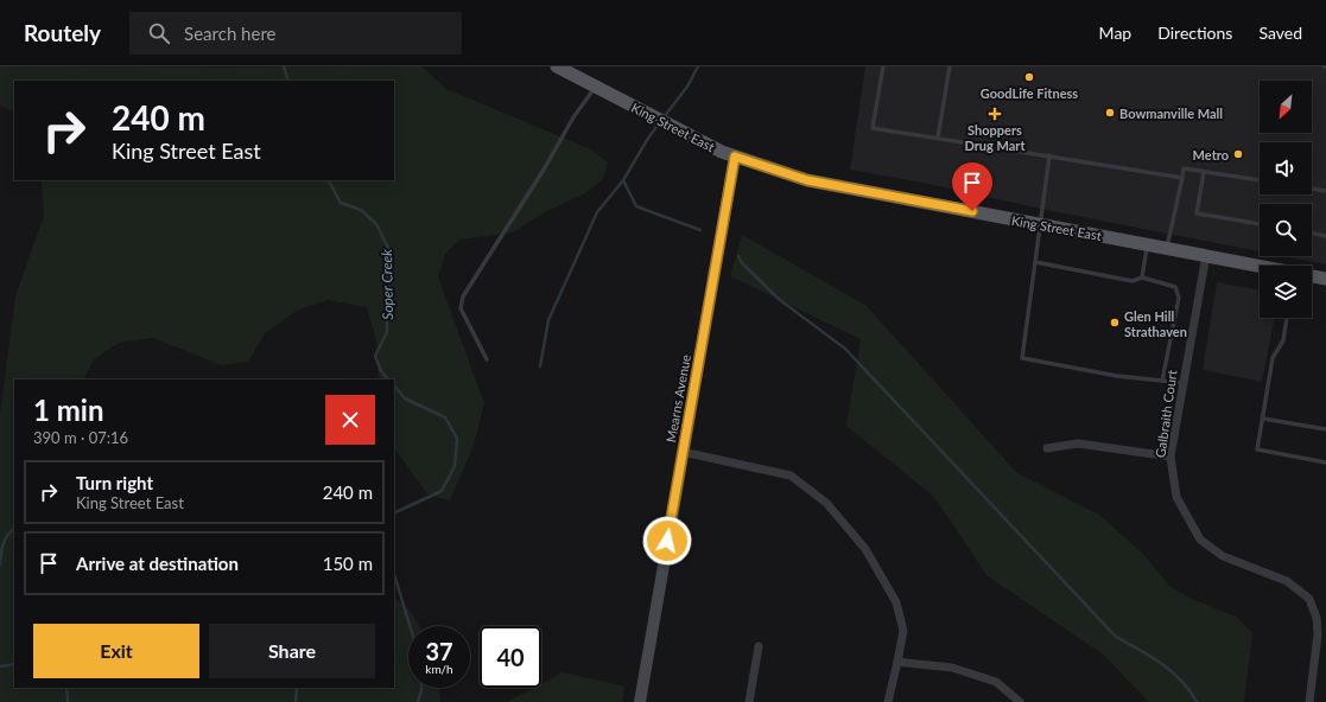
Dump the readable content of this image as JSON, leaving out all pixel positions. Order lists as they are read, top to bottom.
{
  "streets": {
    "main road": ["King Street East"],
    "street": ["Mearns Avenue", "Galbraith Court"]
  },
  "crossings": [
    ["King Street East", "Mearns Avenue"],
    ["King Street East", "Galbraith Court"]
  ],
  "water": ["Soper Creek"],
  "places": {
    "other": [
      "GoodLife Fitness",
      "Bowmanville Mall",
      "Metro",
      "Glen Hill Strathaven"
    ],
    "health": ["Shoppers Drug Mart"]
  },
  "north": "bottom left",
  "page": {
    "header": "Routely",
    "search": "Search here",
    "nav": ["Map", "Directions", "Saved"],
    "turn": ["240 m", "King Street East"],
    "heading": ["1 min", "390 m · 07:16"],
    "list": [
      {
        "name": "Turn right",
        "note": "King Street East",
        "value": "240 m"
      },
      {
        "name": "Arrive at destination",
        "value": "150 m"
      }
    ],
    "buttons": ["Exit", "Share"],
    "speed": "37 km/h",
    "limit": "40"
  }
}
